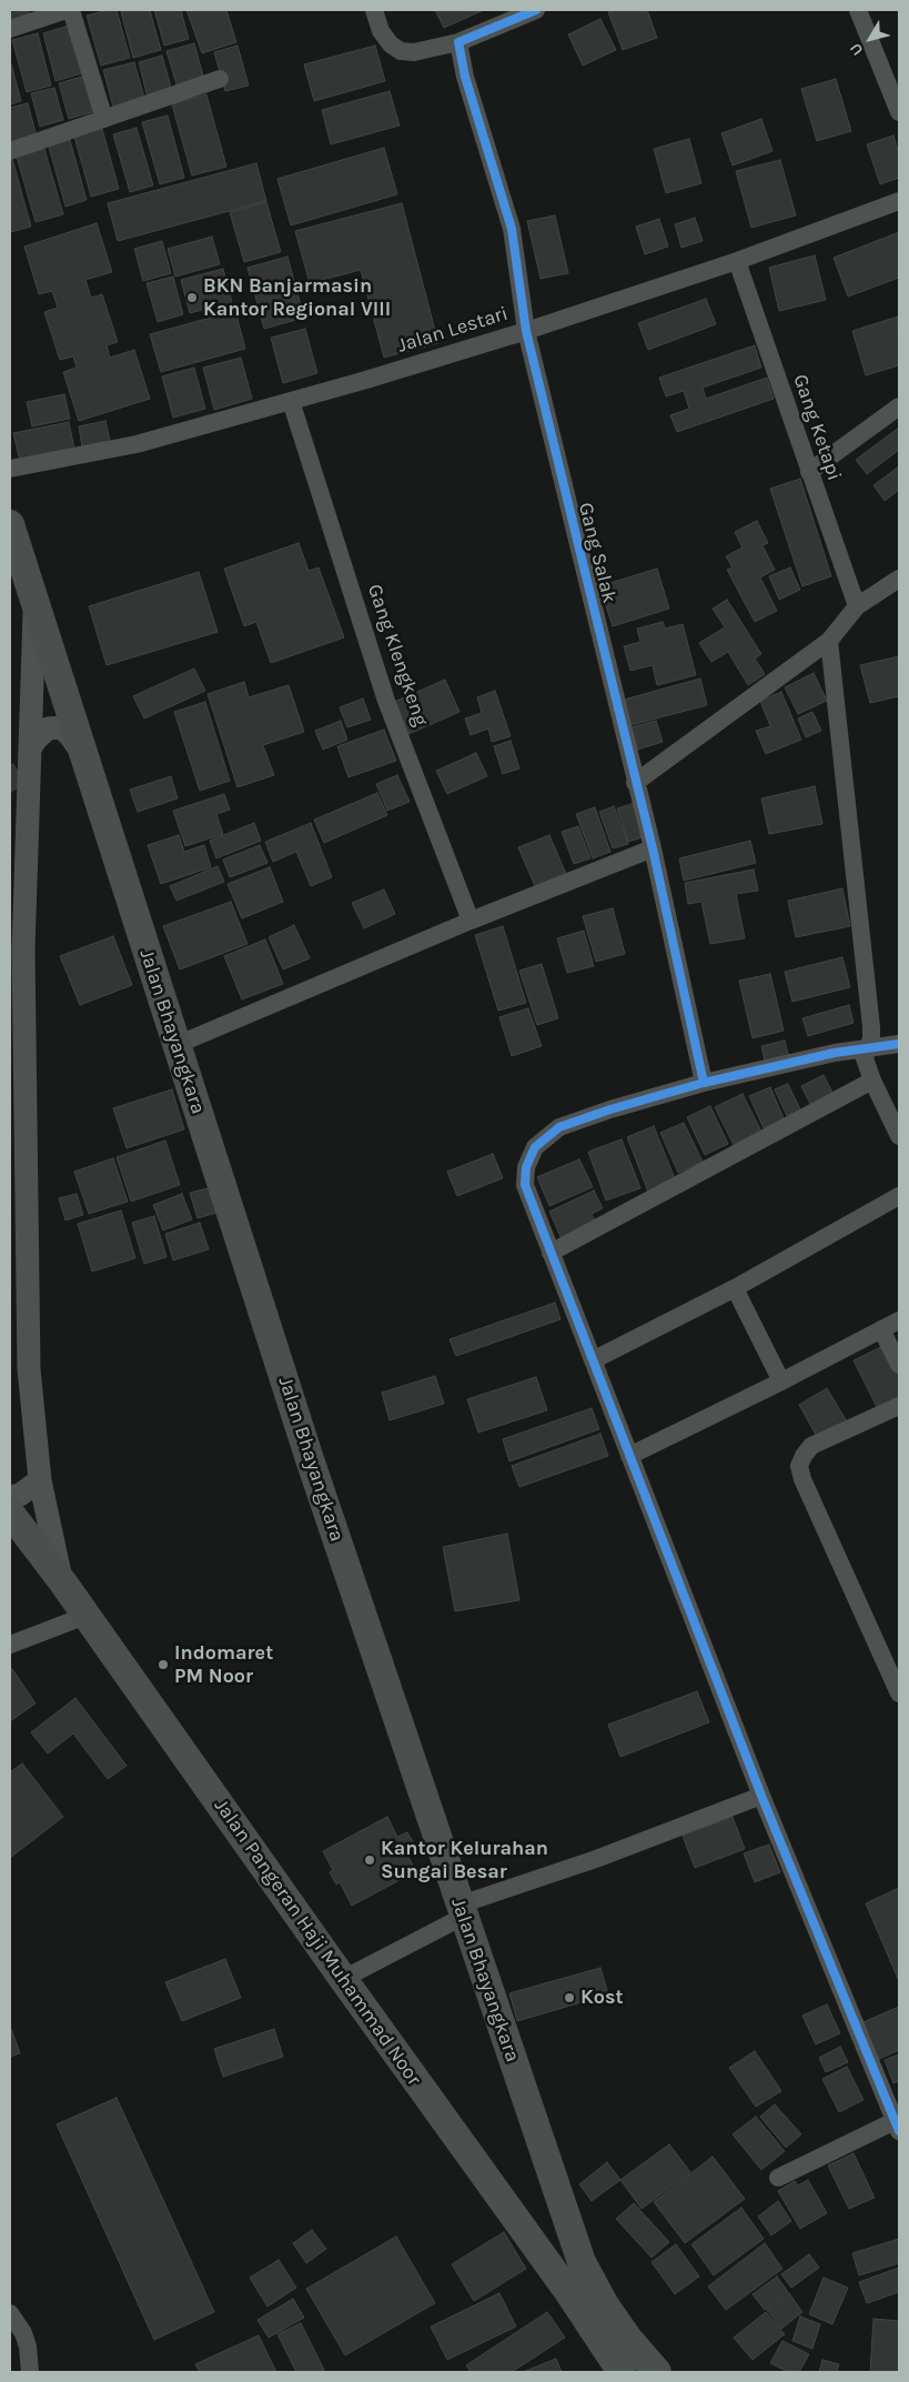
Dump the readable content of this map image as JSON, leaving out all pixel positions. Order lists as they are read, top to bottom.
{
  "streets": {
    "main road": ["Jalan Bhayangkara", "Jalan Pangeran Haji Muhammad Noor"],
    "street": [
      "Jalan Lestari",
      "Gang Ketapi",
      "Gang Salak",
      "Gang Klengkeng"
    ]
  },
  "crossings": [
    ["Jalan Lestari", "Gang Ketapi"],
    ["Jalan Lestari", "Gang Salak"],
    ["Jalan Lestari", "Gang Klengkeng"]
  ],
  "places": [
    "BKN Banjarmasin Kantor Regional VIII",
    "Indomaret PM Noor",
    "Kantor Kelurahan Sungai Besar",
    "Kost"
  ],
  "north": "bottom left"
}
